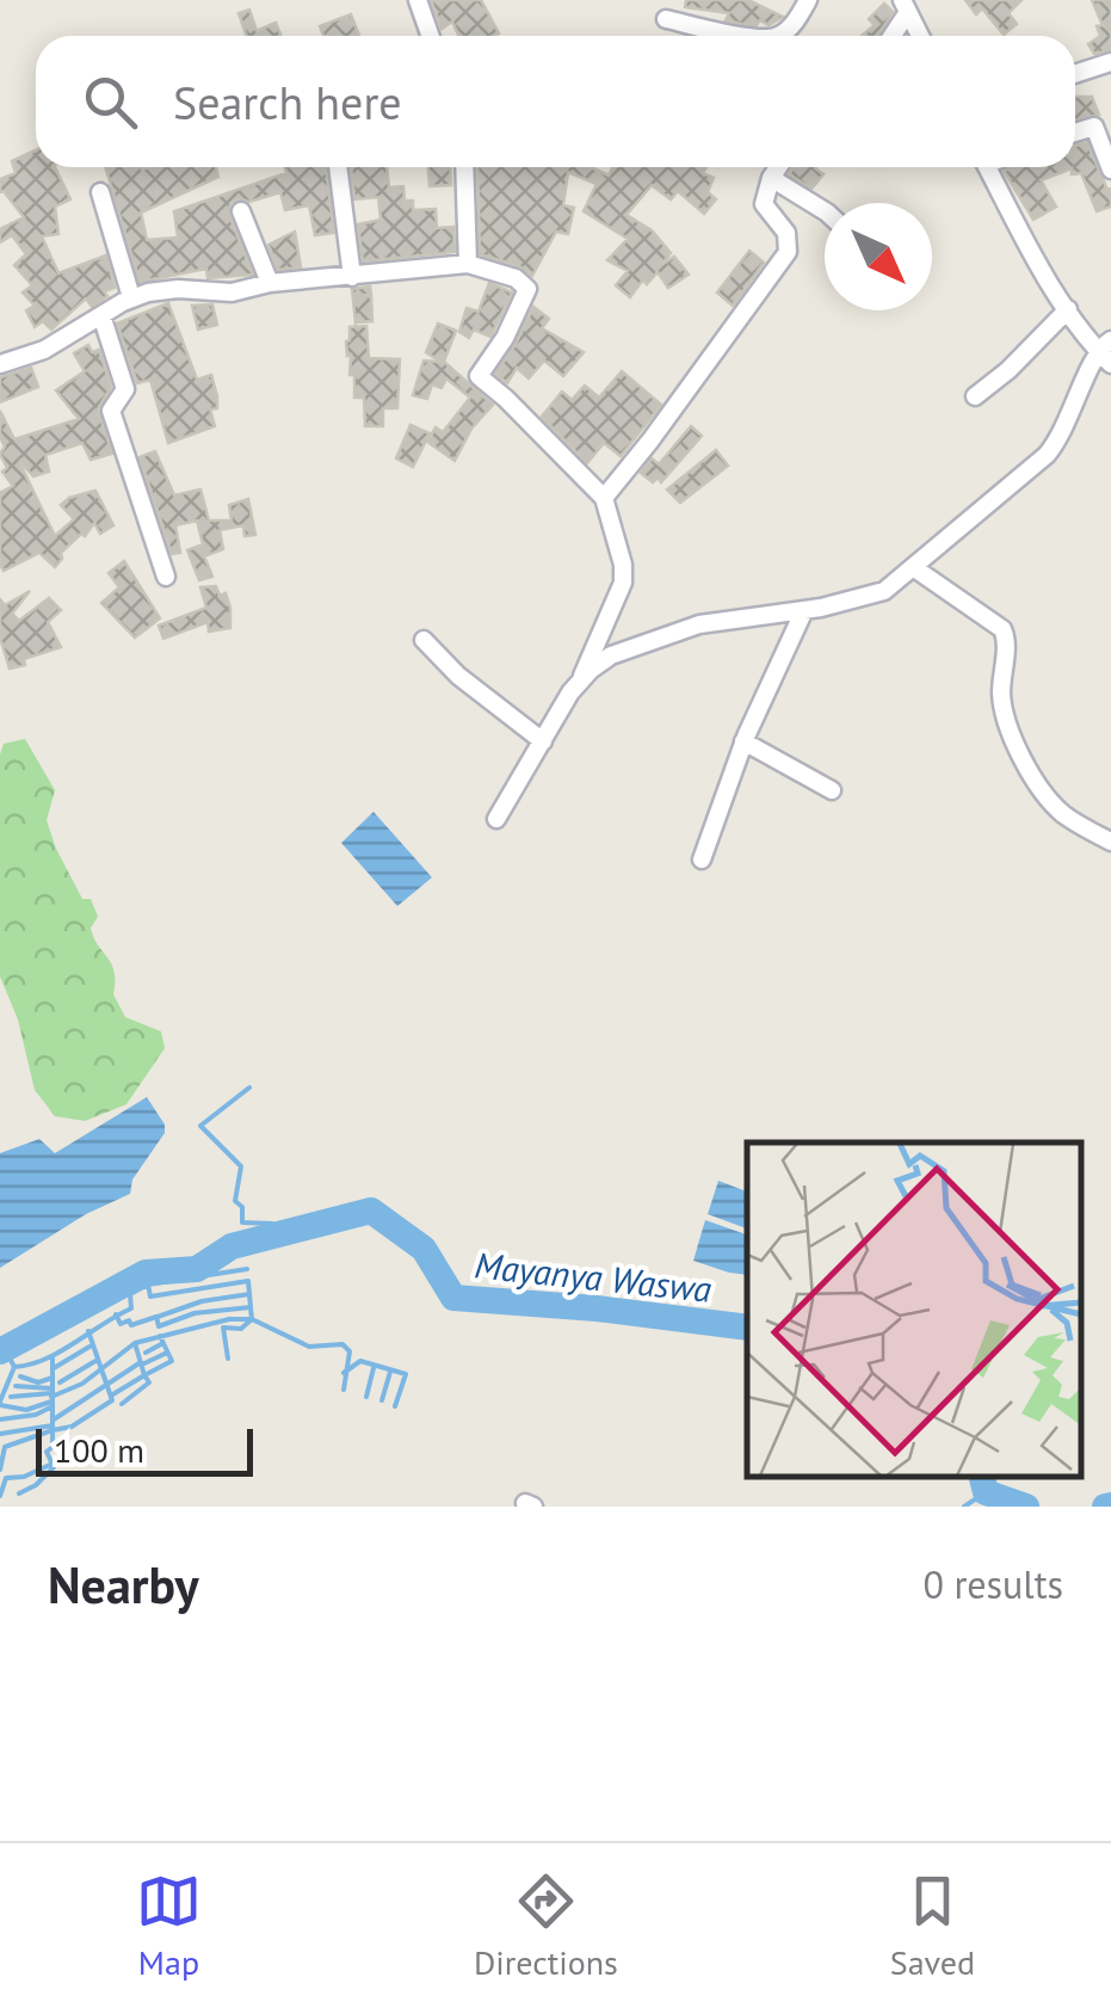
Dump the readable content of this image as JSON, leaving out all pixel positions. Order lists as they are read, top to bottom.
{
  "water": ["Mayanya Waswa"],
  "scale_bar": "100 m",
  "north": "bottom right",
  "page": {
    "search": "Search here",
    "scale": "100 m",
    "heading": ["Nearby", "0 results"],
    "nav": ["Map", "Directions", "Saved"]
  }
}
